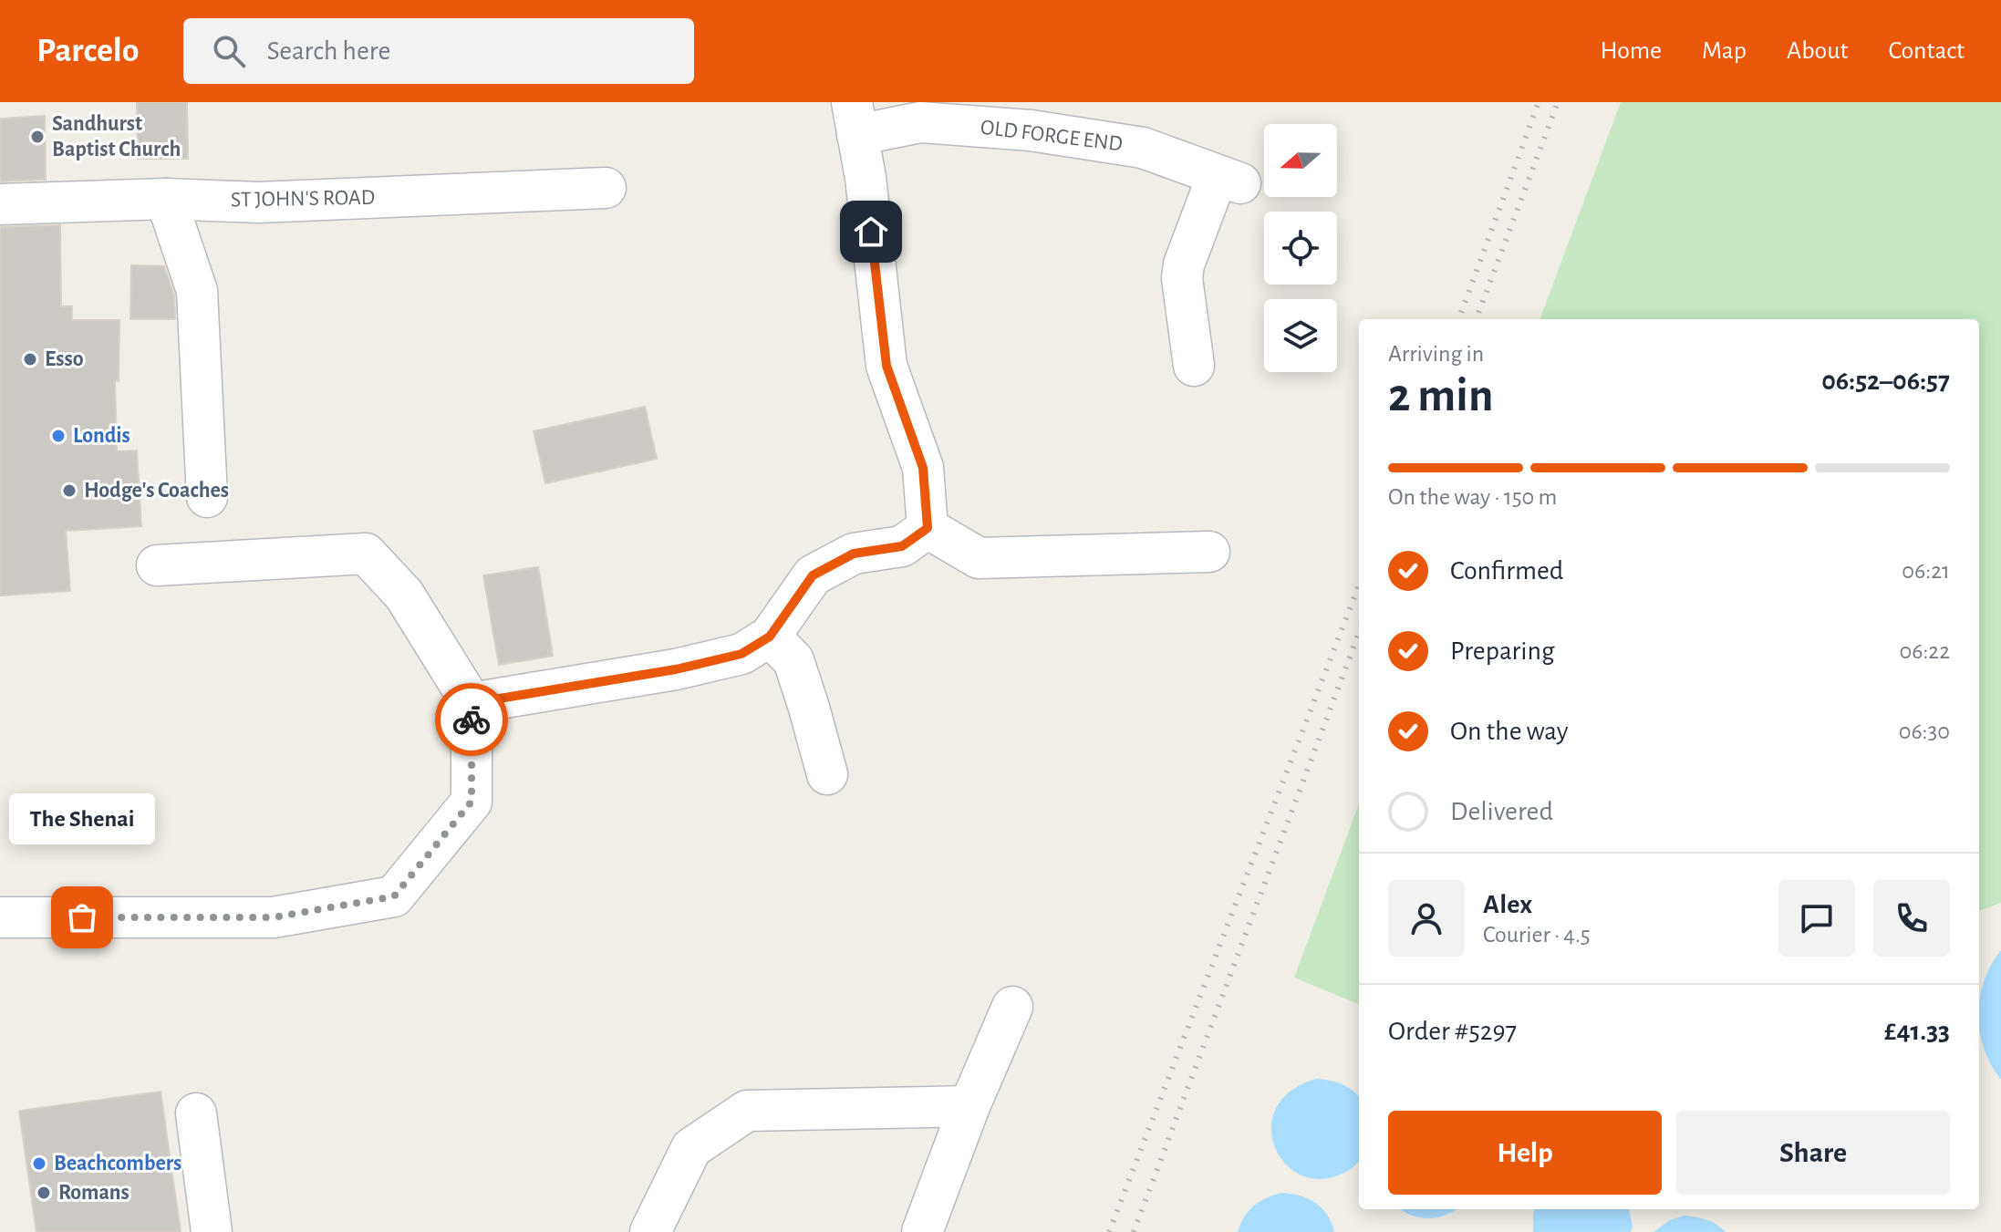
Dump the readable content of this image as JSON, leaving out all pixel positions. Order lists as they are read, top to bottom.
{
  "streets": {
    "street": ["OLD FORGE END", "ST JOHN'S ROAD"]
  },
  "places": [
    "Sandhurst Baptist Church",
    "Esso",
    "Londis",
    "Hodge's Coaches",
    "The Shenai",
    "Beachcombers",
    "Romans"
  ],
  "north": "left",
  "page": {
    "header": "Parcelo",
    "search": "Search here",
    "nav": [
      "Home",
      "Map",
      "About",
      "Contact"
    ],
    "heading": ["2 min", "Arriving in", "06:52–06:57"],
    "panel": [
      "Alex",
      "Courier · 4.5",
      "Order #5297",
      "£41.33"
    ],
    "bar": "On the way · 150 m",
    "list": [
      ["Confirmed", "06:21"],
      ["Preparing", "06:22"],
      ["On the way", "06:30"],
      "Delivered"
    ],
    "bubble": "The Shenai",
    "buttons": ["Help", "Share"]
  }
}
